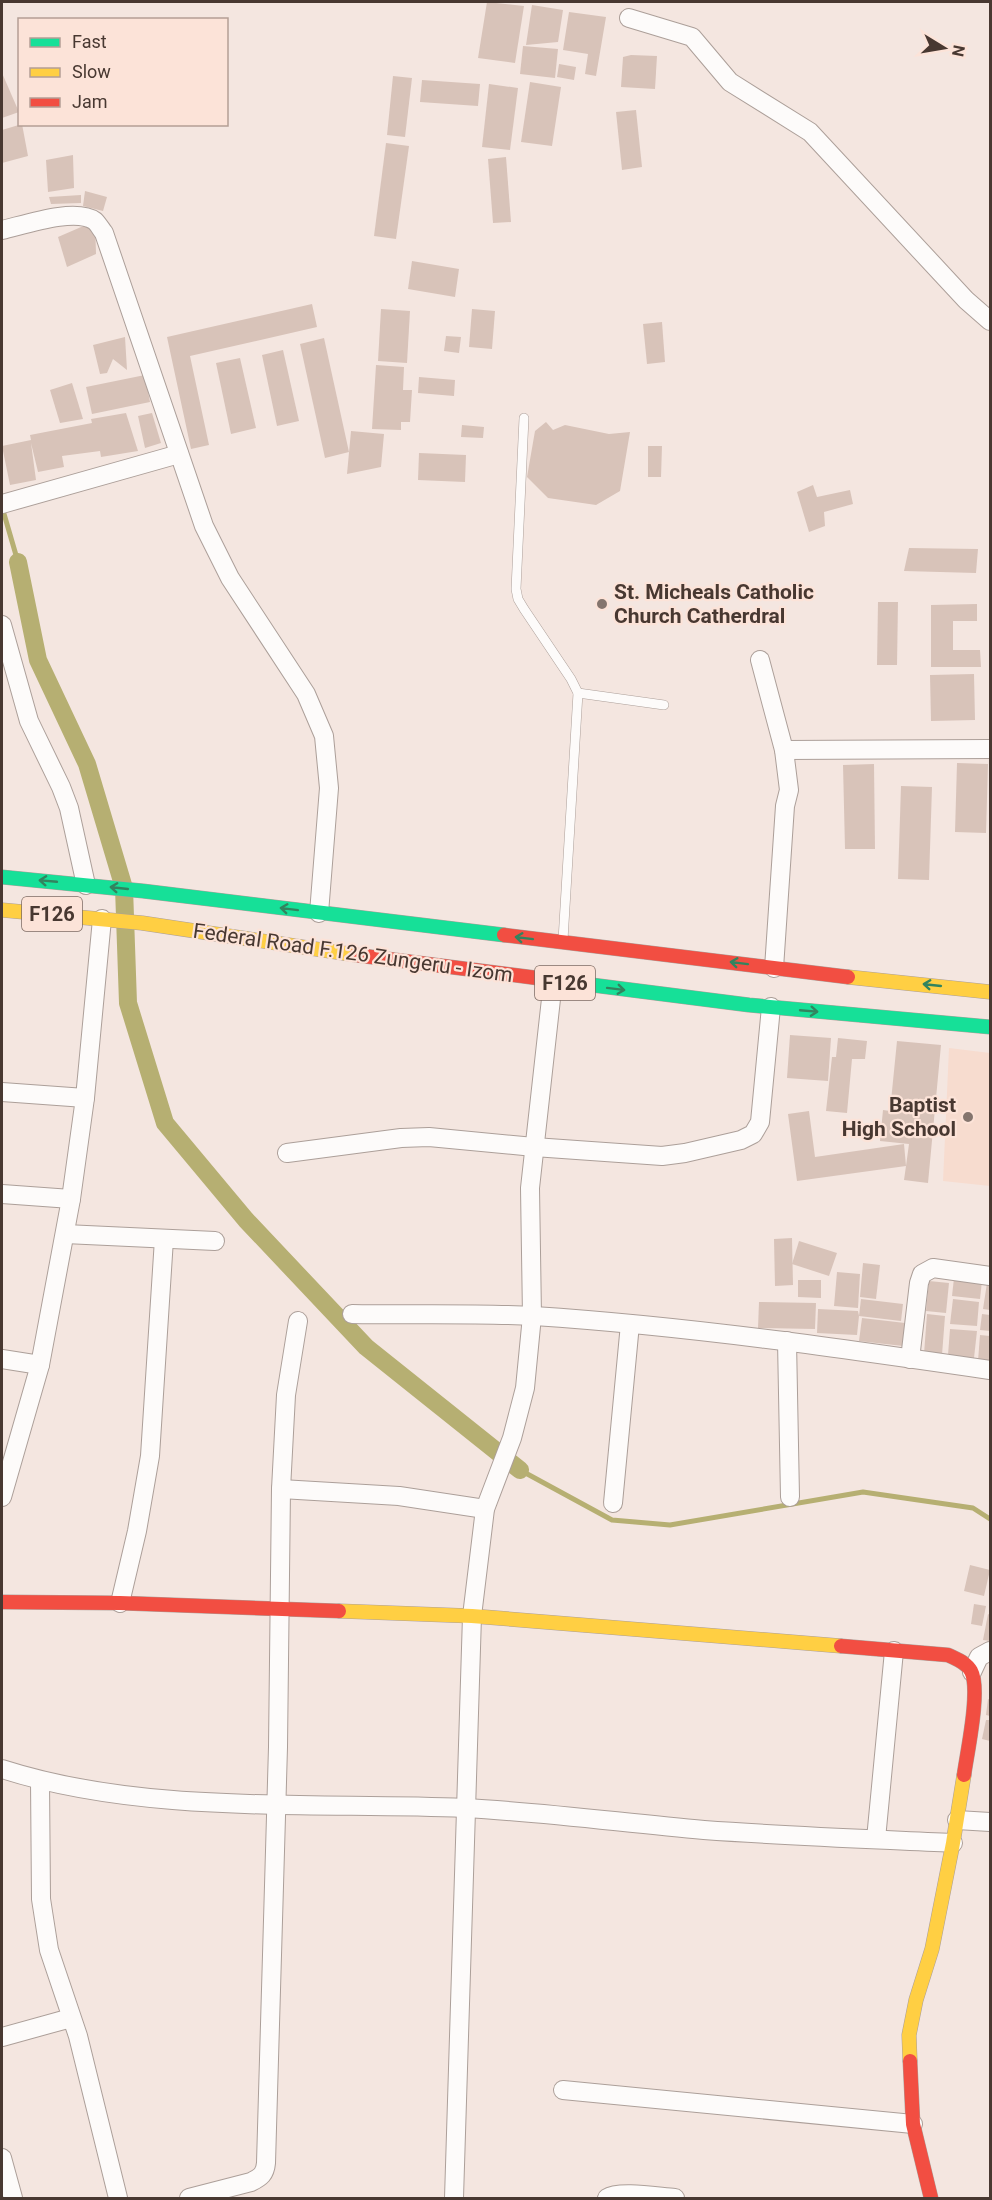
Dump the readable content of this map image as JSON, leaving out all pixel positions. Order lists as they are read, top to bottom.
{
  "streets": {
    "main road": ["F126", "Federal Road F.126 Zungeru - Izom"]
  },
  "places": ["St. Micheals Catholic Church Catherdral", "Baptist High School"],
  "legend": ["Fast", "Slow", "Jam"],
  "north": "right"
}
